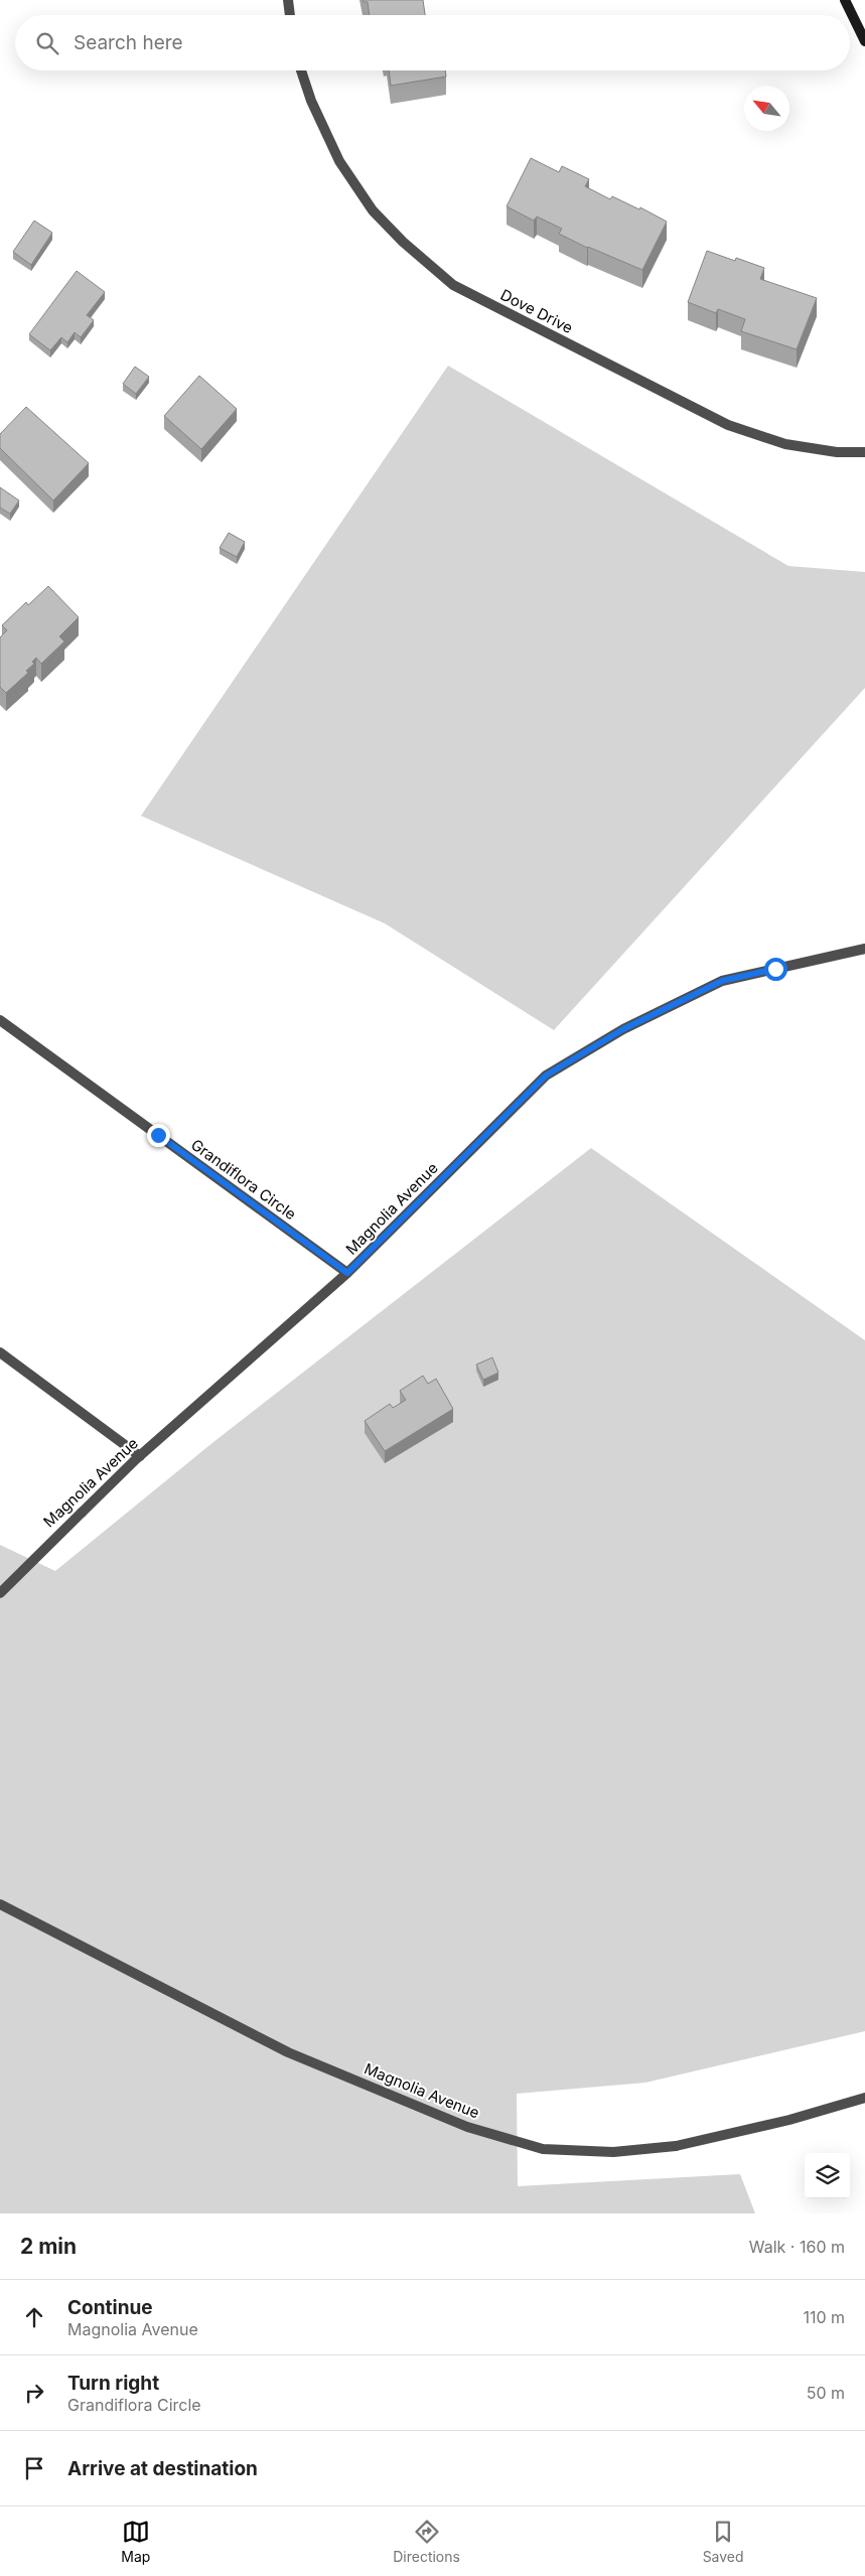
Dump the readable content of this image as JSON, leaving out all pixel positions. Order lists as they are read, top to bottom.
{
  "streets": {
    "street": ["Dove Drive", "Grandiflora Circle", "Magnolia Avenue"]
  },
  "crossings": [
    ["Grandiflora Circle", "Magnolia Avenue"]
  ],
  "north": "top left",
  "page": {
    "search": "Search here",
    "heading": ["2 min", "Walk · 160 m"],
    "list": [
      ["Continue", "Magnolia Avenue", "110 m"],
      ["Turn right", "Grandiflora Circle", "50 m"],
      "Arrive at destination"
    ],
    "nav": ["Map", "Directions", "Saved"]
  }
}
